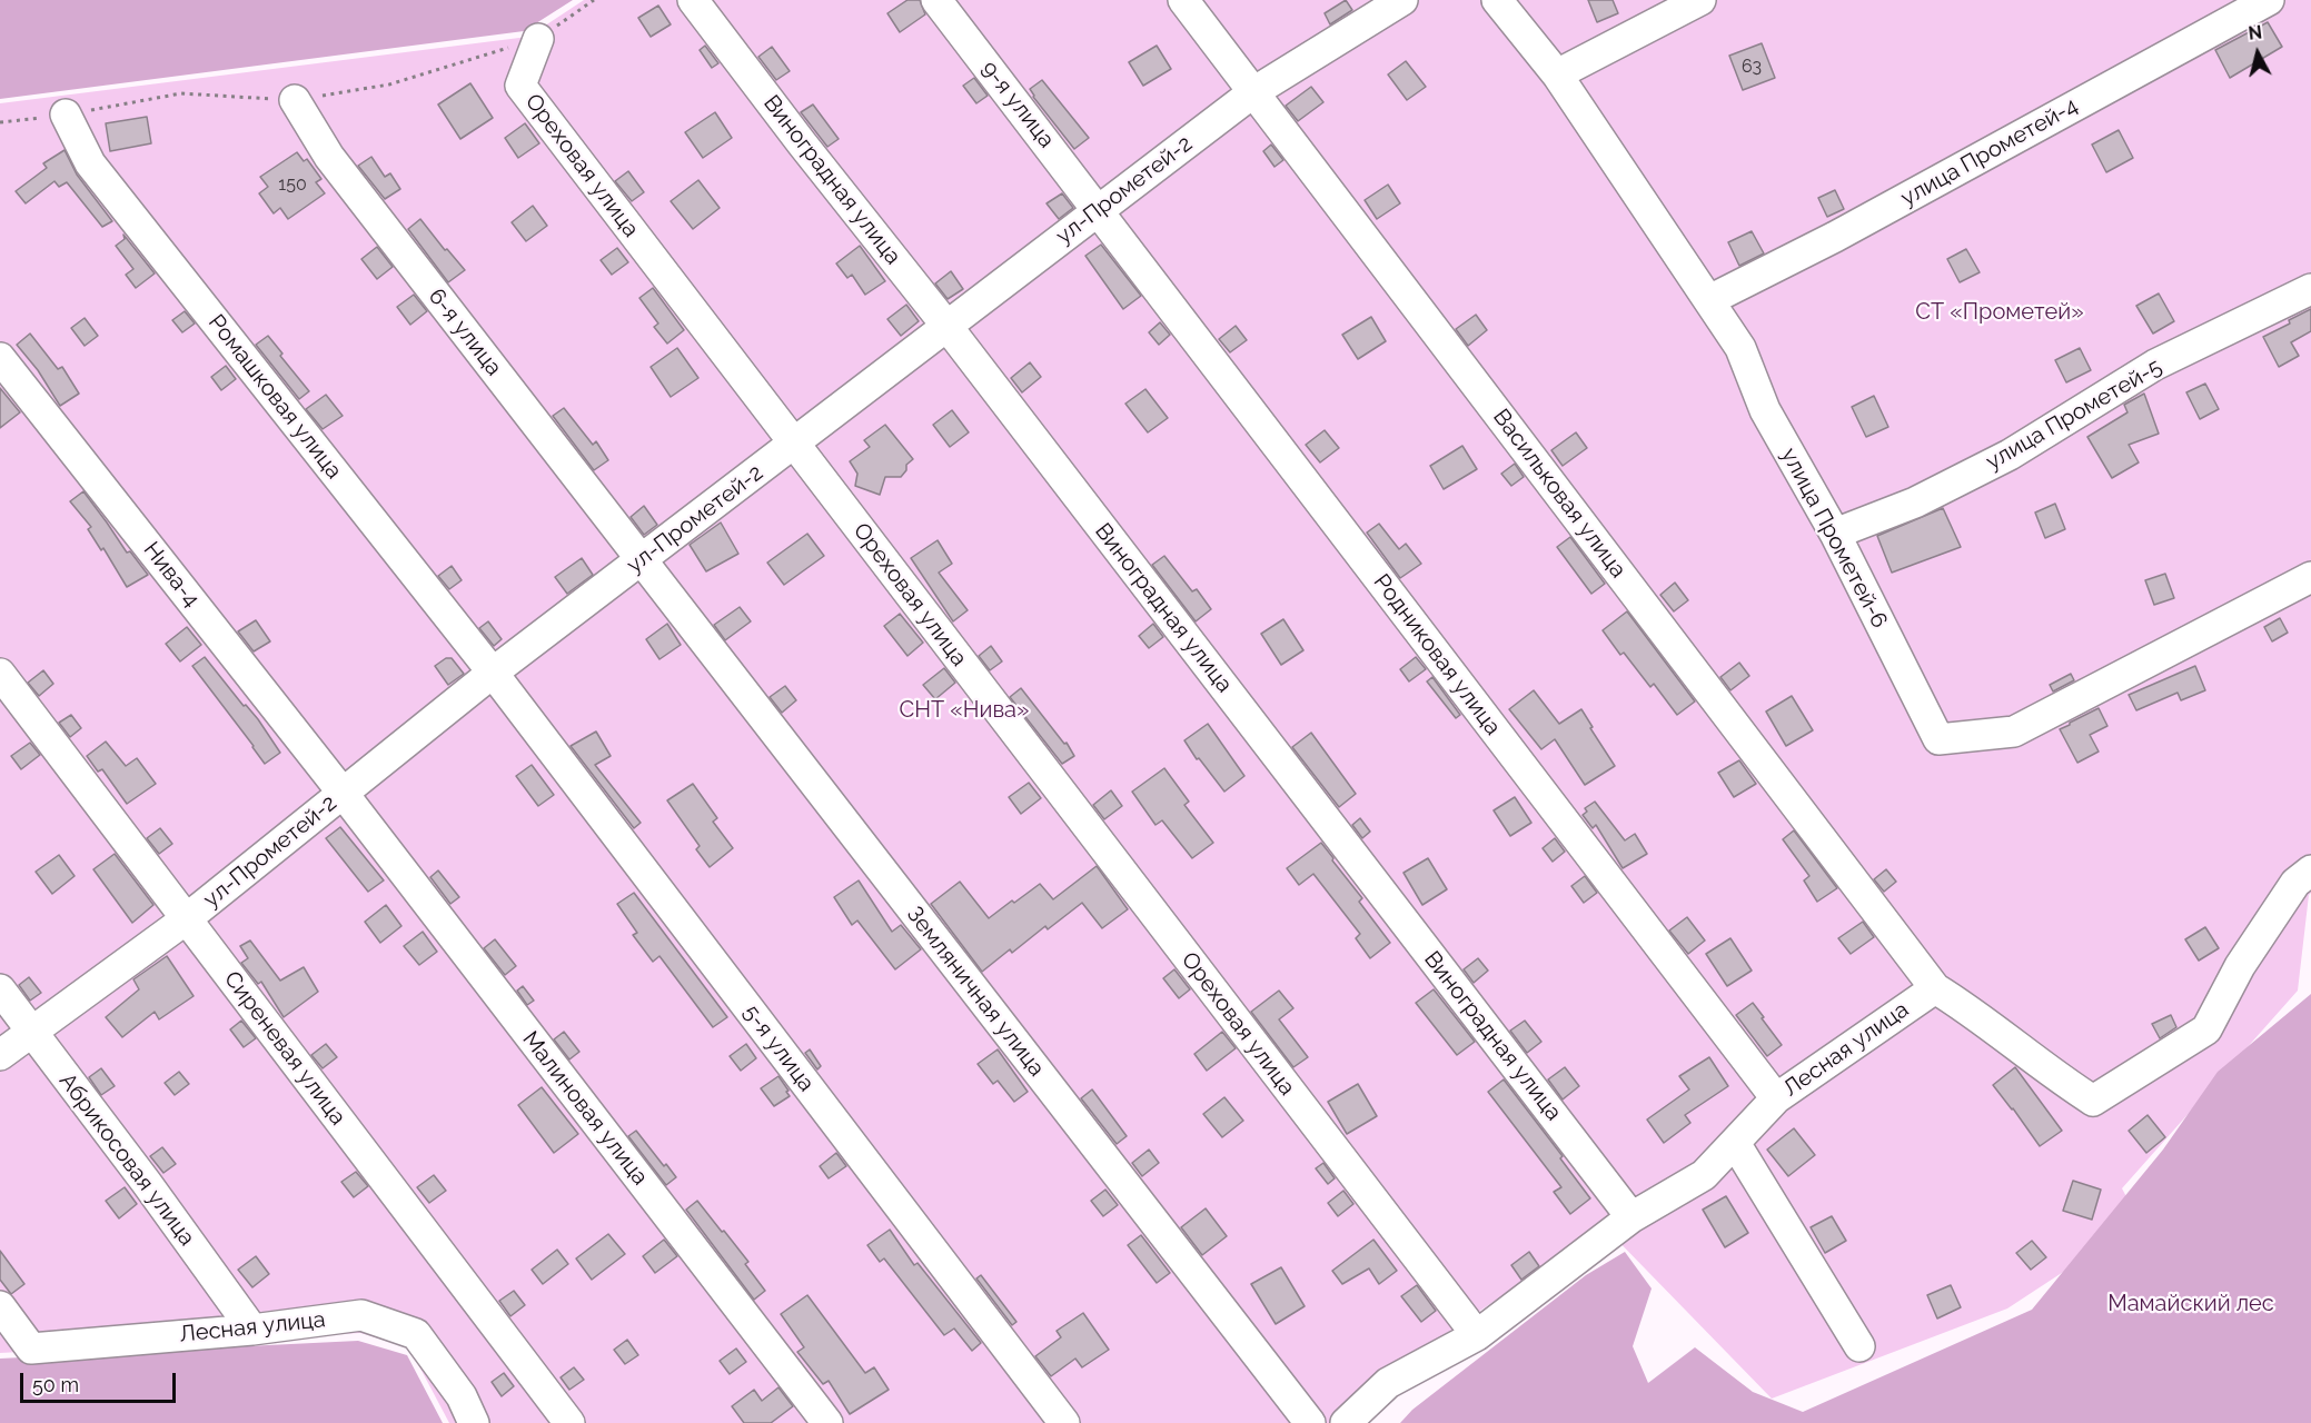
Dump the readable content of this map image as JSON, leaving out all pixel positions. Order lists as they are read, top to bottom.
{
  "streets": {
    "street": [
      "9-я улица",
      "улица Прометей-4",
      "Ореховая улица",
      "Виноградная улица",
      "ул-Прометей-2",
      "6-я улица",
      "Ромашковая улица",
      "улица Прометей-5",
      "Васильковая улица",
      "улица Прометей-6",
      "Нива-4",
      "Родниковая улица",
      "Земляничная улица",
      "Сиреневая улица",
      "5-я улица",
      "Лесная улица",
      "Малиновая улица",
      "Абрикосовая улица"
    ]
  },
  "crossings": [
    ["9-я улица", "ул-Прометей-2"],
    ["9-я улица", "Родниковая улица"],
    ["улица Прометей-4", "улица Прометей-6"],
    ["Ореховая улица", "ул-Прометей-2"],
    ["Ореховая улица", "Лесная улица"],
    ["Виноградная улица", "ул-Прометей-2"],
    ["Виноградная улица", "Лесная улица"],
    ["ул-Прометей-2", "6-я улица"],
    ["ул-Прометей-2", "Ромашковая улица"],
    ["ул-Прометей-2", "Васильковая улица"],
    ["ул-Прометей-2", "Нива-4"],
    ["ул-Прометей-2", "Родниковая улица"],
    ["ул-Прометей-2", "Земляничная улица"],
    ["ул-Прометей-2", "Сиреневая улица"],
    ["ул-Прометей-2", "5-я улица"],
    ["ул-Прометей-2", "Малиновая улица"],
    ["ул-Прометей-2", "Абрикосовая улица"],
    ["6-я улица", "Земляничная улица"],
    ["Ромашковая улица", "5-я улица"],
    ["улица Прометей-5", "улица Прометей-6"],
    ["Васильковая улица", "Лесная улица"],
    ["Нива-4", "Малиновая улица"],
    ["Родниковая улица", "Лесная улица"],
    ["Лесная улица", "Абрикосовая улица"]
  ],
  "parks": ["СТ «Прометей»", "СНТ «Нива»", "Мамайский лес"],
  "house_numbers": ["63", "150"],
  "scale_bar": "50 m",
  "north": "top"
}
